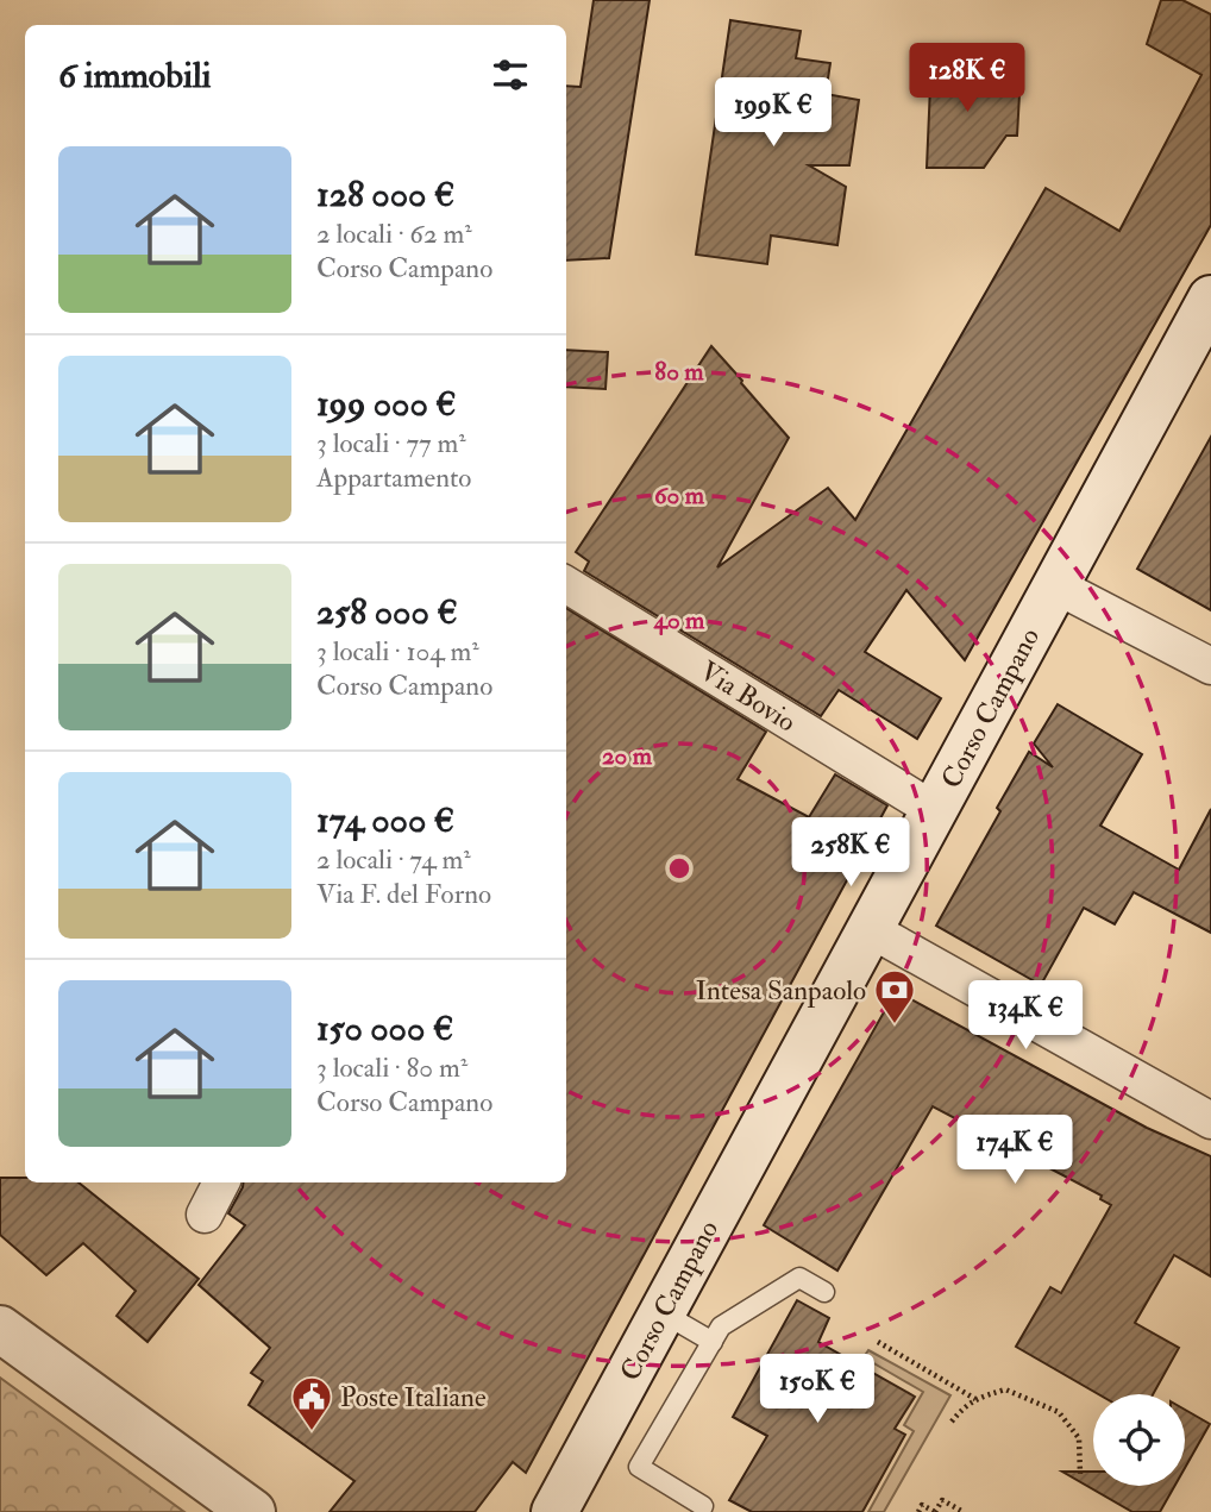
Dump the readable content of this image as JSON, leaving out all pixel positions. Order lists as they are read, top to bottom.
{
  "streets": {
    "main road": ["Corso Campano"],
    "street": ["Via Bovio"]
  },
  "crossings": [
    ["Via Bovio", "Corso Campano"]
  ],
  "places": {
    "bank": ["Intesa Sanpaolo"],
    "public building": ["Poste Italiane"]
  },
  "page": {
    "heading": "6 immobili",
    "price": [
      "128K €",
      "199K €",
      "258K €",
      "134K €",
      "174K €",
      "150K €"
    ],
    "list": [
      {
        "name": "128 000 €",
        "note": "2 locali · 62 m² · Corso Campano"
      },
      {
        "name": "199 000 €",
        "note": "3 locali · 77 m² · Appartamento"
      },
      {
        "name": "258 000 €",
        "note": "3 locali · 104 m² · Corso Campano"
      },
      {
        "name": "174 000 €",
        "note": "2 locali · 74 m² · Via F. del Forno"
      },
      {
        "name": "150 000 €",
        "note": "3 locali · 80 m² · Corso Campano"
      }
    ]
  },
  "rings": [
    "80 m",
    "60 m",
    "40 m",
    "20 m"
  ]
}
